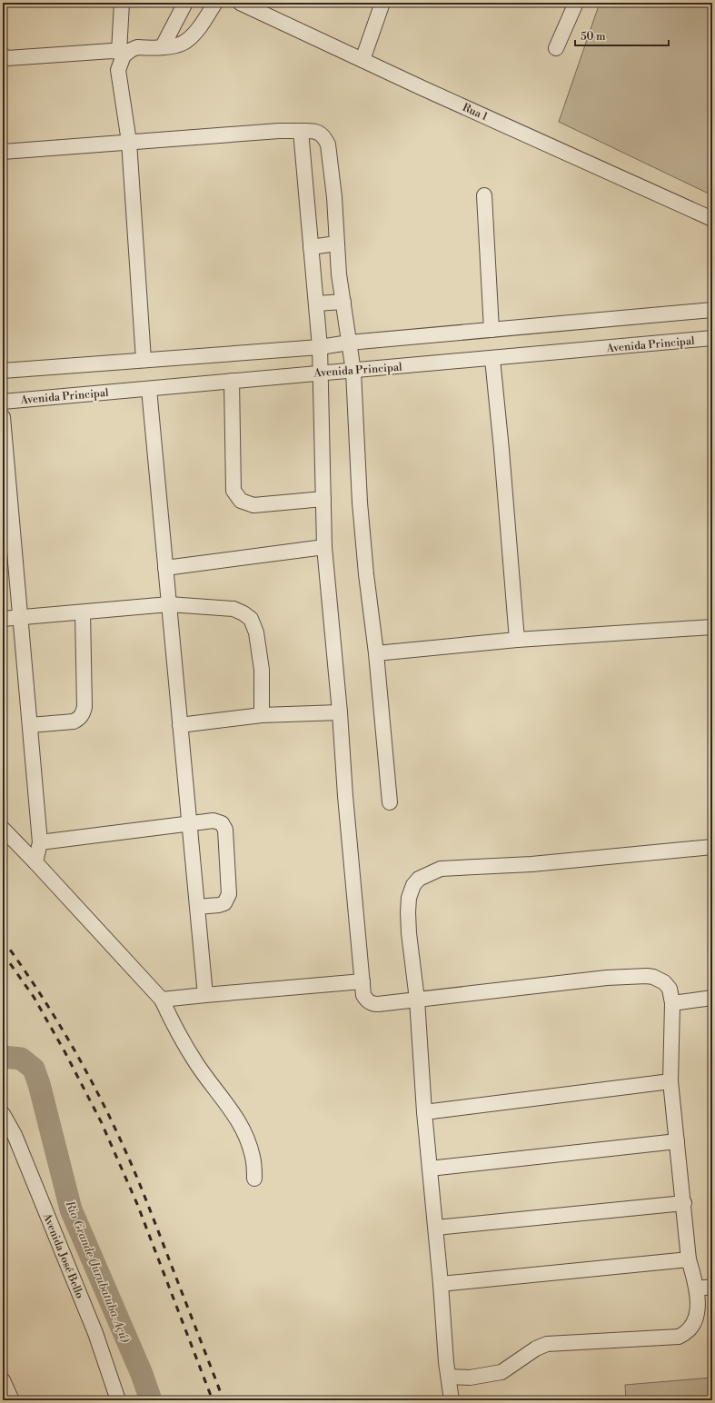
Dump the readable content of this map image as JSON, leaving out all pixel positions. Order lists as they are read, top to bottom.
{
  "streets": {
    "street": ["Rua 1", "Avenida Principal", "Avenida José Bello"]
  },
  "water": ["Rio Grande (Jurubatuba-Açú)"],
  "scale_bar": "50 m"
}
